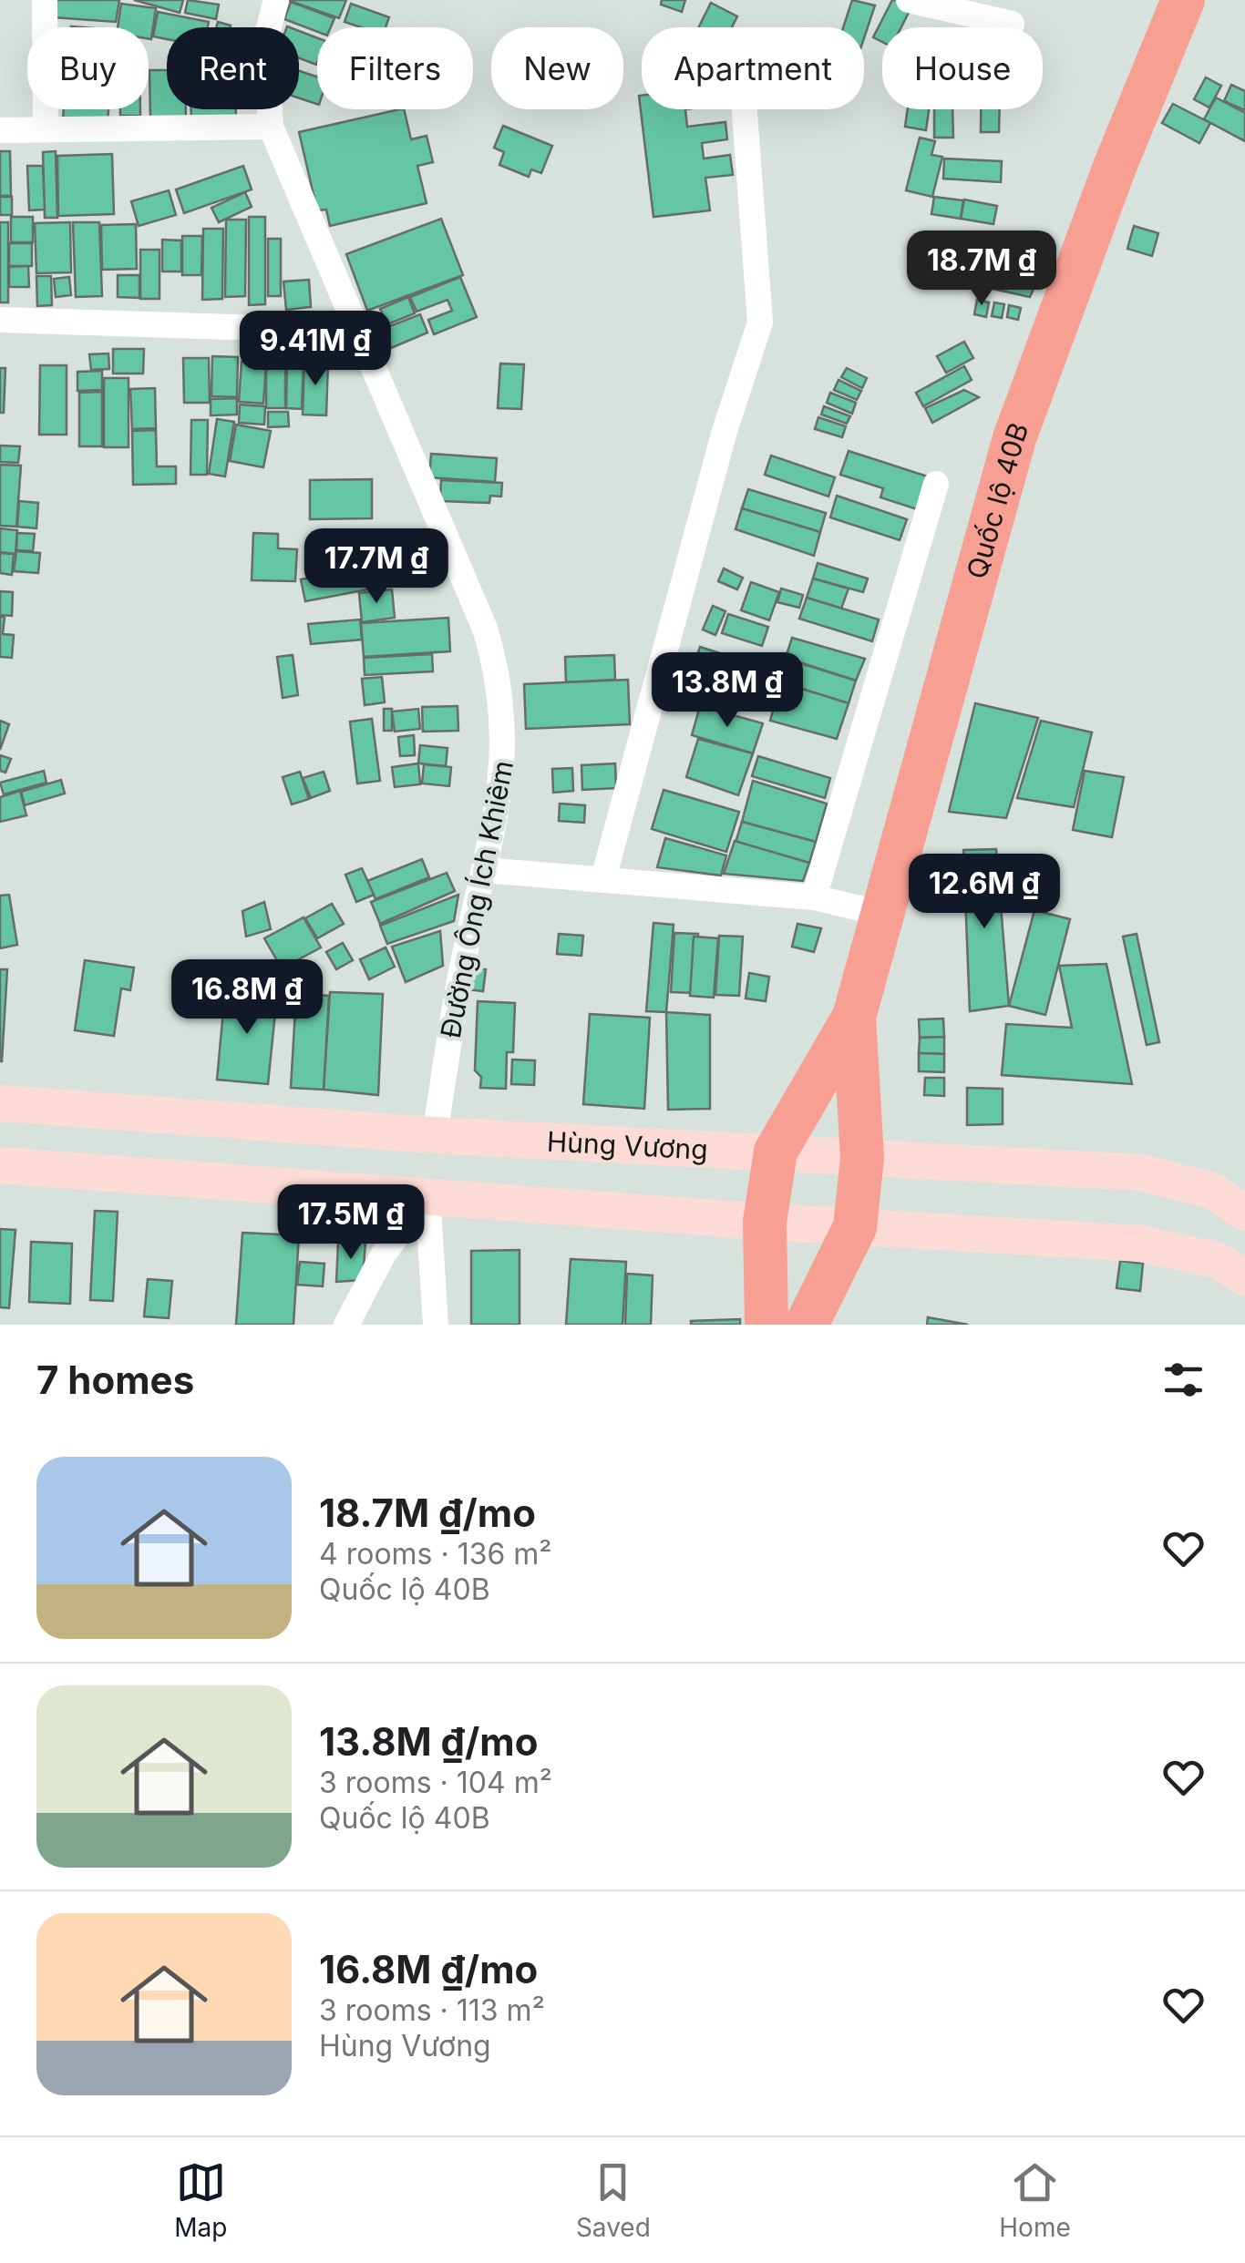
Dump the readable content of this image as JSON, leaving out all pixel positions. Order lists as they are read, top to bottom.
{
  "streets": {
    "highway": ["Quốc lộ 40B"],
    "main road": ["Hùng Vương"],
    "street": ["Đường Ông Ích Khiêm"]
  },
  "crossings": [
    ["Đường Ông Ích Khiêm", "Hùng Vương"]
  ],
  "page": {
    "chip": [
      "Buy",
      "Rent",
      "Filters",
      "New",
      "Apartment",
      "House"
    ],
    "price": [
      "18.7M ₫",
      "9.41M ₫",
      "17.7M ₫",
      "13.8M ₫",
      "12.6M ₫",
      "16.8M ₫",
      "17.5M ₫"
    ],
    "heading": "7 homes",
    "list": [
      {
        "name": "18.7M ₫/mo",
        "note": "4 rooms · 136 m² · Quốc lộ 40B"
      },
      {
        "name": "13.8M ₫/mo",
        "note": "3 rooms · 104 m² · Quốc lộ 40B"
      },
      {
        "name": "16.8M ₫/mo",
        "note": "3 rooms · 113 m² · Hùng Vương"
      }
    ],
    "tabs": ["Map", "Saved", "Home"]
  }
}
